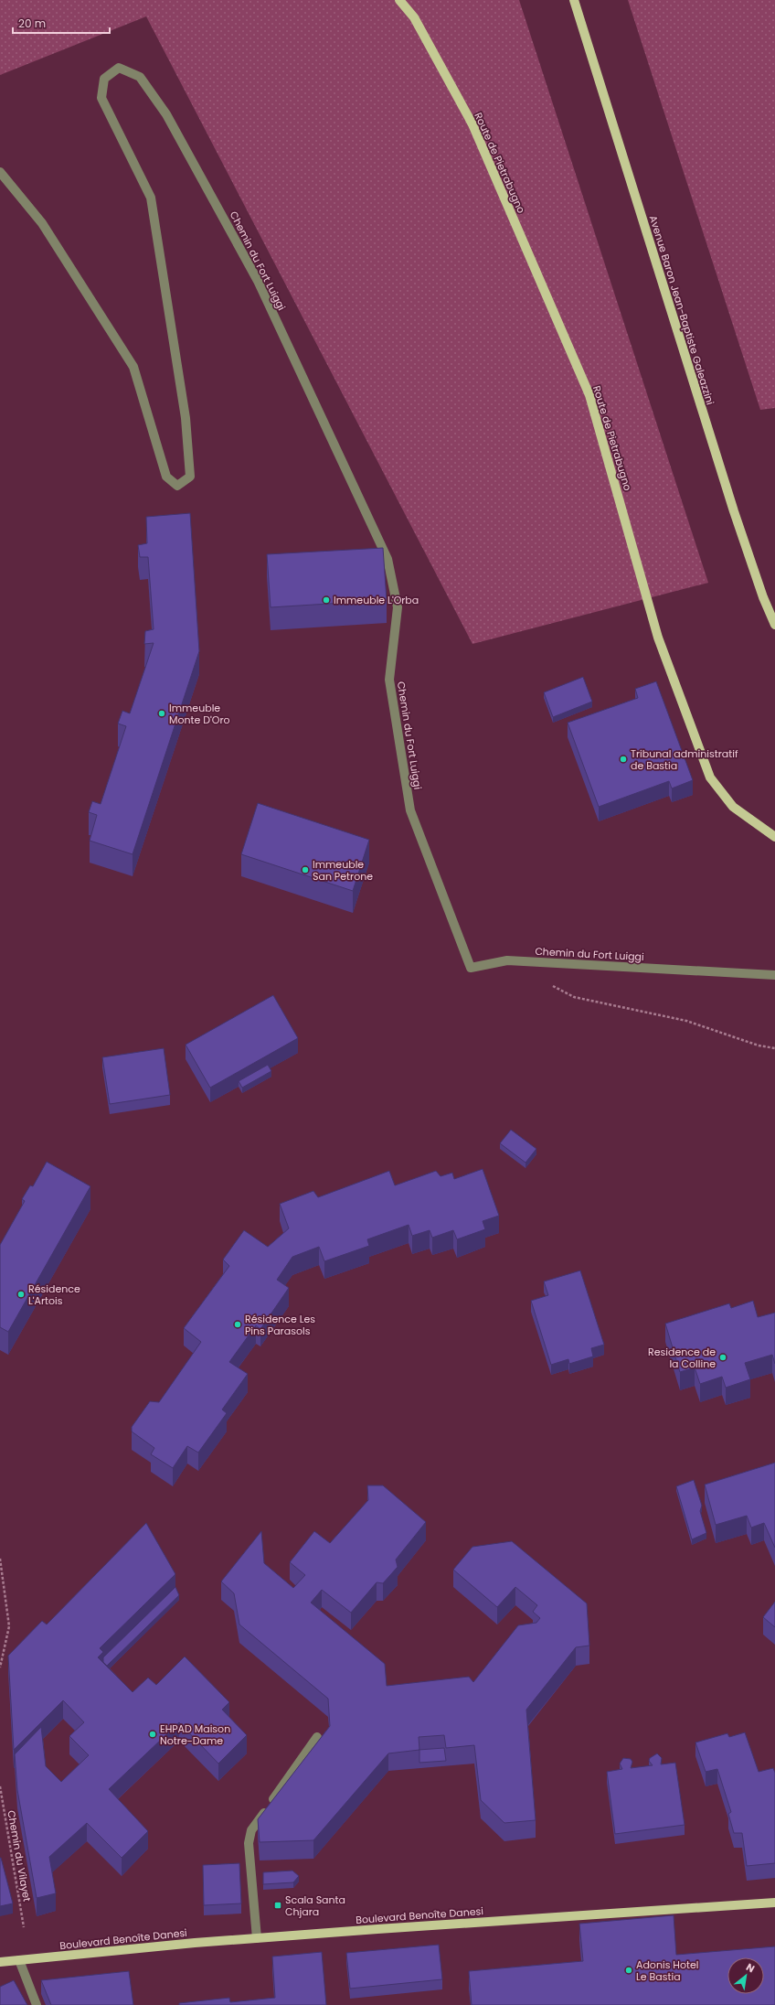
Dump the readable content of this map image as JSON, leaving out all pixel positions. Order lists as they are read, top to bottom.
{
  "streets": {
    "main road": ["Route de Pietrabugno", "Avenue Baron Jean-Baptiste Galeazzini", "Boulevard Benoîte Danesi"],
    "street": ["Chemin du Fort Luiggi"],
    "path": ["Chemin du Vilayet"]
  },
  "places": {
    "other": [
      "Immeuble L'Orba",
      "Immeuble Monte D'Oro",
      "Tribunal administratif de Bastia",
      "Immeuble San Petrone",
      "Résidence L'Artois",
      "Résidence Les Pins Parasols",
      "Residence de la Colline",
      "EHPAD Maison Notre-Dame",
      "Adonis Hotel Le Bastia"
    ],
    "transit": ["Scala Santa Chjara"]
  },
  "scale_bar": "20 m",
  "north": "top right"
}
